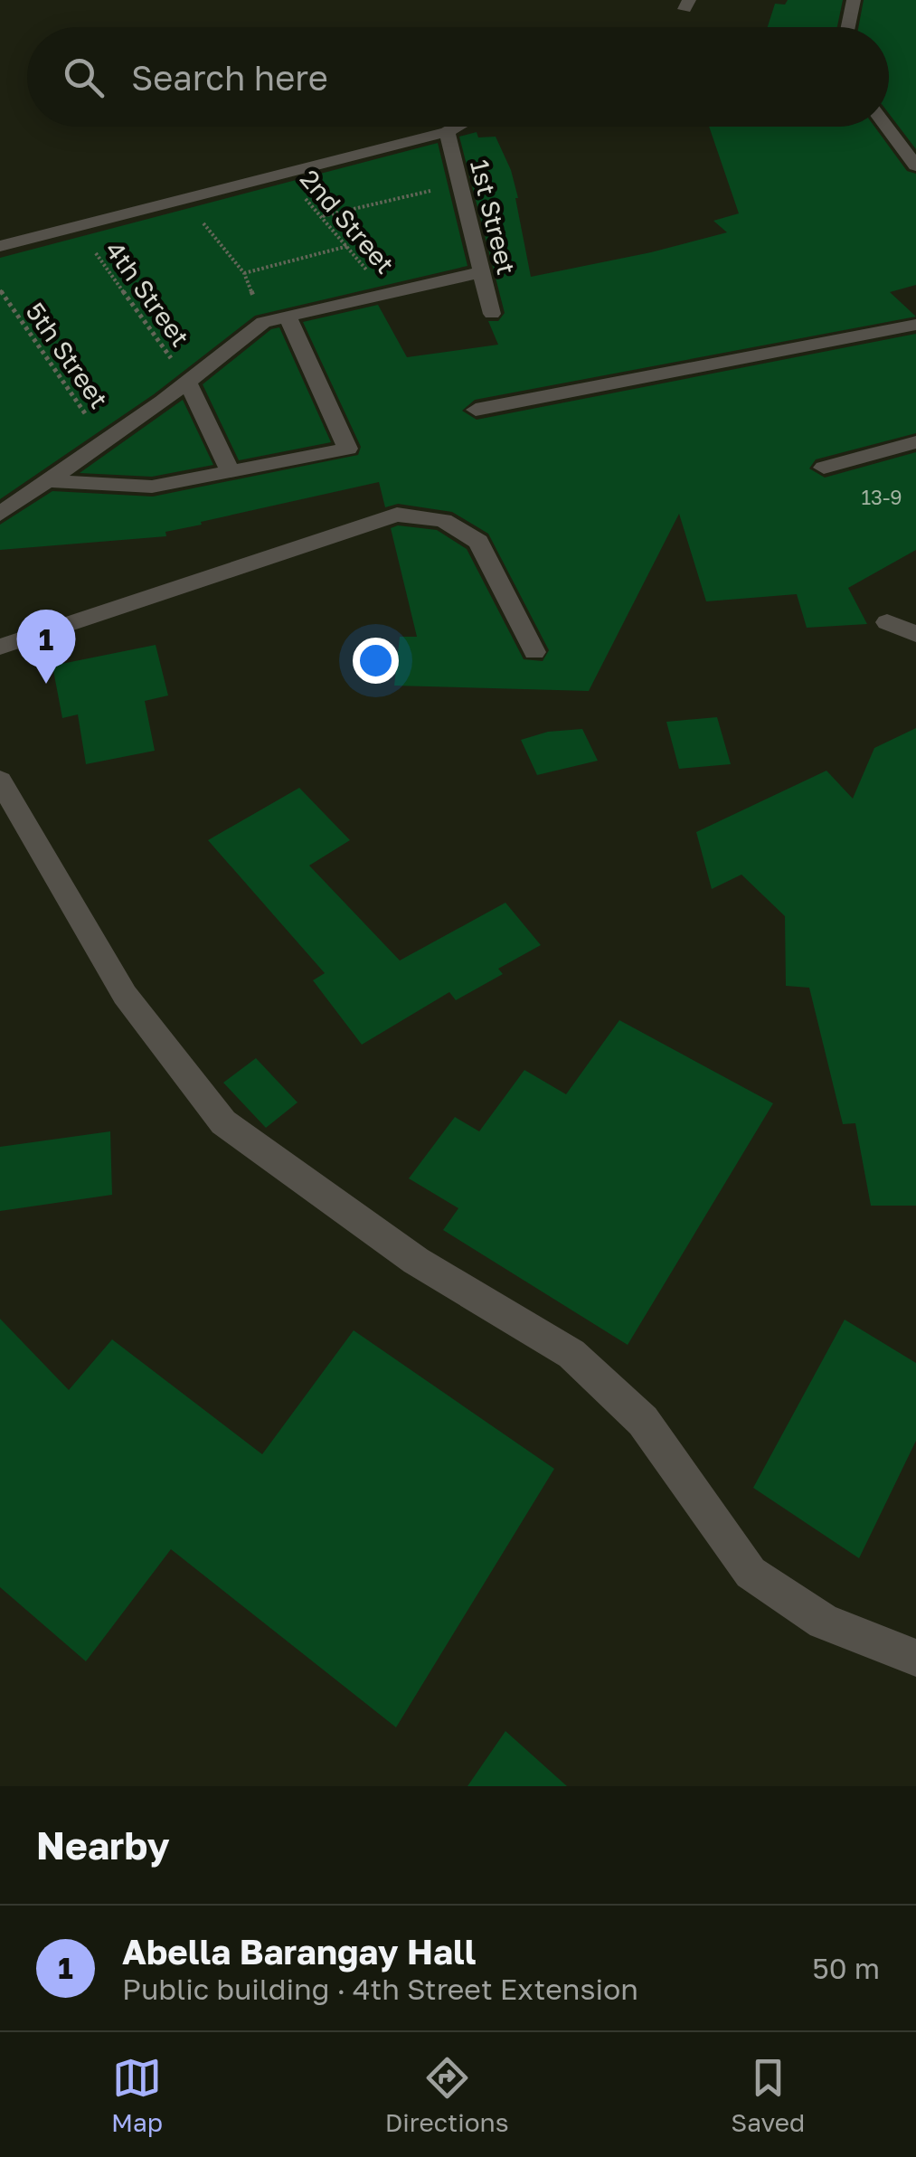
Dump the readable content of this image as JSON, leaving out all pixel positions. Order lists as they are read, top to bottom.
{
  "streets": {
    "street": ["1st Street"],
    "path": ["2nd Street", "4th Street", "5th Street"]
  },
  "house_numbers": ["13-9"],
  "page": {
    "search": "Search here",
    "pins": "1",
    "heading": "Nearby",
    "list": [
      {
        "mark": "1",
        "name": "Abella Barangay Hall",
        "note": "Public building · 4th Street Extension",
        "value": "50 m"
      }
    ],
    "nav": ["Map", "Directions", "Saved"]
  }
}
